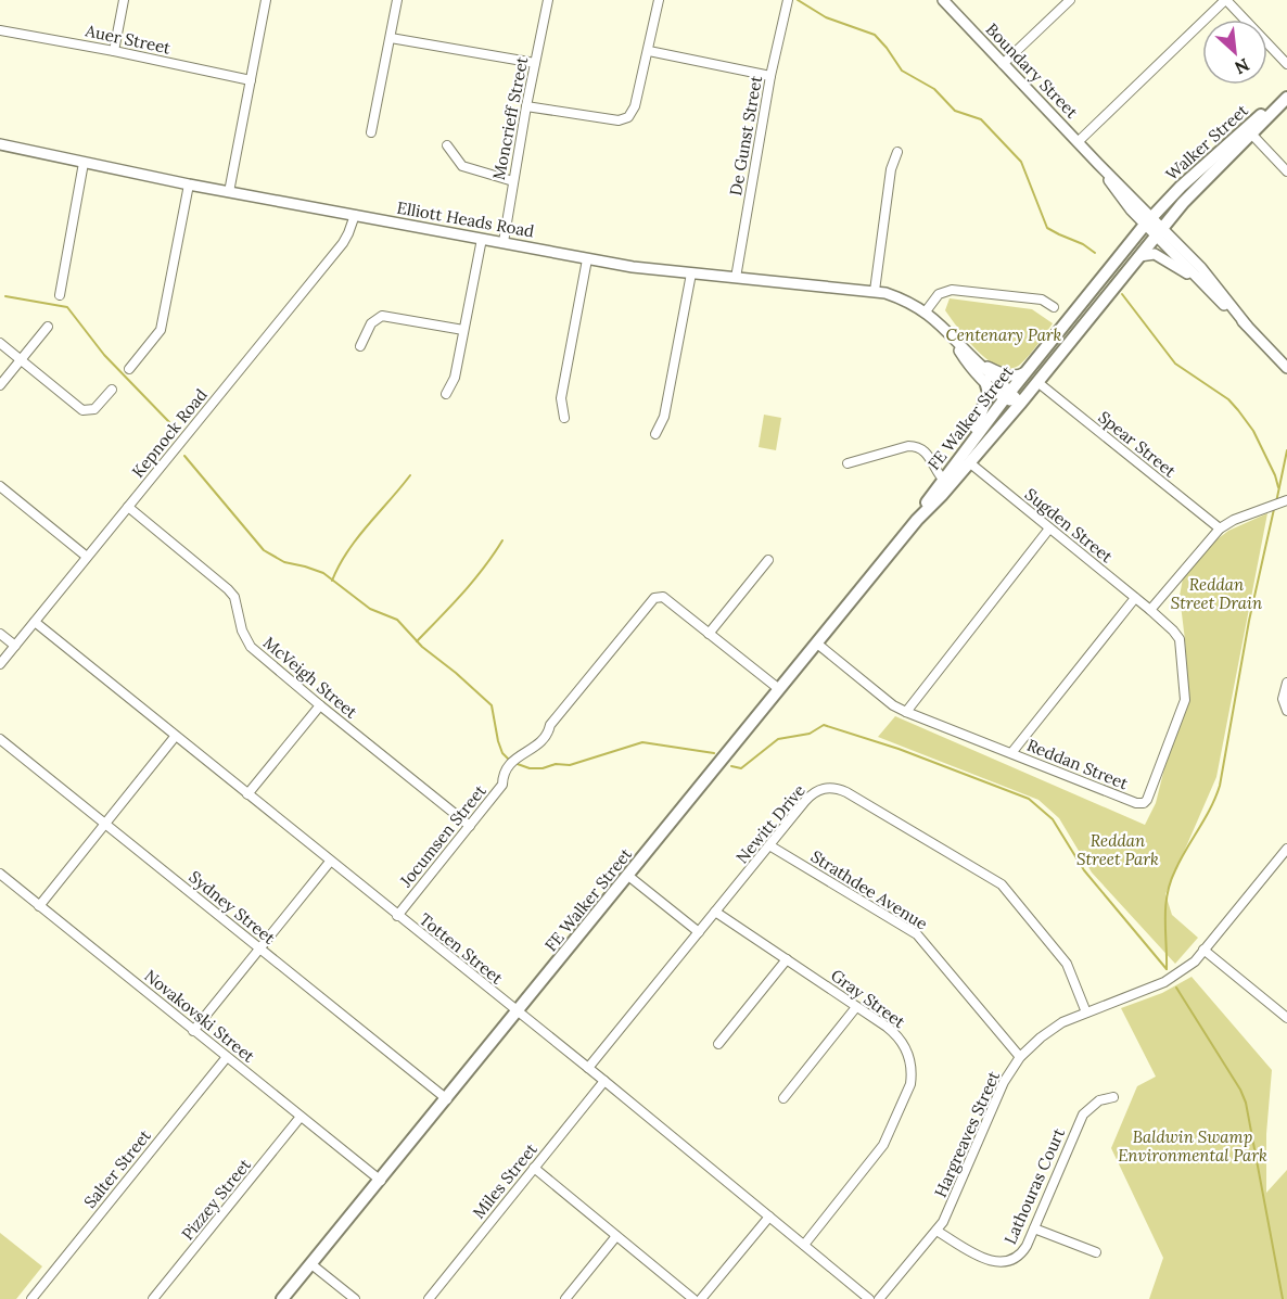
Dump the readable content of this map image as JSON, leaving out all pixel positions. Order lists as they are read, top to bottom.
{
  "streets": {
    "main road": ["Walker Street", "FE Walker Street"],
    "street": [
      "Auer Street",
      "Boundary Street",
      "Moncrieff Street",
      "De Gunst Street",
      "Elliott Heads Road",
      "Kepnock Road",
      "Spear Street",
      "Sugden Street",
      "McVeigh Street",
      "Reddan Street",
      "Newitt Drive",
      "Jocumsen Street",
      "Strathdee Avenue",
      "Sydney Street",
      "Totten Street",
      "Gray Street",
      "Novakovski Street",
      "Hargreaves Street",
      "Salter Street",
      "Miles Street",
      "Lathouras Court",
      "Pizzey Street"
    ]
  },
  "crossings": [
    ["Boundary Street", "Walker Street"],
    ["Boundary Street", "FE Walker Street"],
    ["Moncrieff Street", "Elliott Heads Road"],
    ["De Gunst Street", "Elliott Heads Road"],
    ["Walker Street", "FE Walker Street"],
    ["Elliott Heads Road", "FE Walker Street"],
    ["Elliott Heads Road", "Kepnock Road"],
    ["FE Walker Street", "Spear Street"],
    ["FE Walker Street", "Sugden Street"],
    ["FE Walker Street", "Reddan Street"],
    ["FE Walker Street", "Sydney Street"],
    ["FE Walker Street", "Totten Street"],
    ["FE Walker Street", "Novakovski Street"],
    ["Kepnock Road", "McVeigh Street"],
    ["Kepnock Road", "Totten Street"],
    ["Sugden Street", "Reddan Street"],
    ["McVeigh Street", "Jocumsen Street"],
    ["Newitt Drive", "Strathdee Avenue"],
    ["Newitt Drive", "Totten Street"],
    ["Newitt Drive", "Gray Street"],
    ["Newitt Drive", "Hargreaves Street"],
    ["Jocumsen Street", "Totten Street"],
    ["Strathdee Avenue", "Hargreaves Street"],
    ["Totten Street", "Gray Street"],
    ["Totten Street", "Miles Street"],
    ["Novakovski Street", "Salter Street"],
    ["Novakovski Street", "Pizzey Street"],
    ["Hargreaves Street", "Lathouras Court"]
  ],
  "parks": [
    "Centenary Park",
    "Reddan Street Drain",
    "Reddan Street Park",
    "Baldwin Swamp Environmental Park"
  ],
  "north": "bottom right"
}
